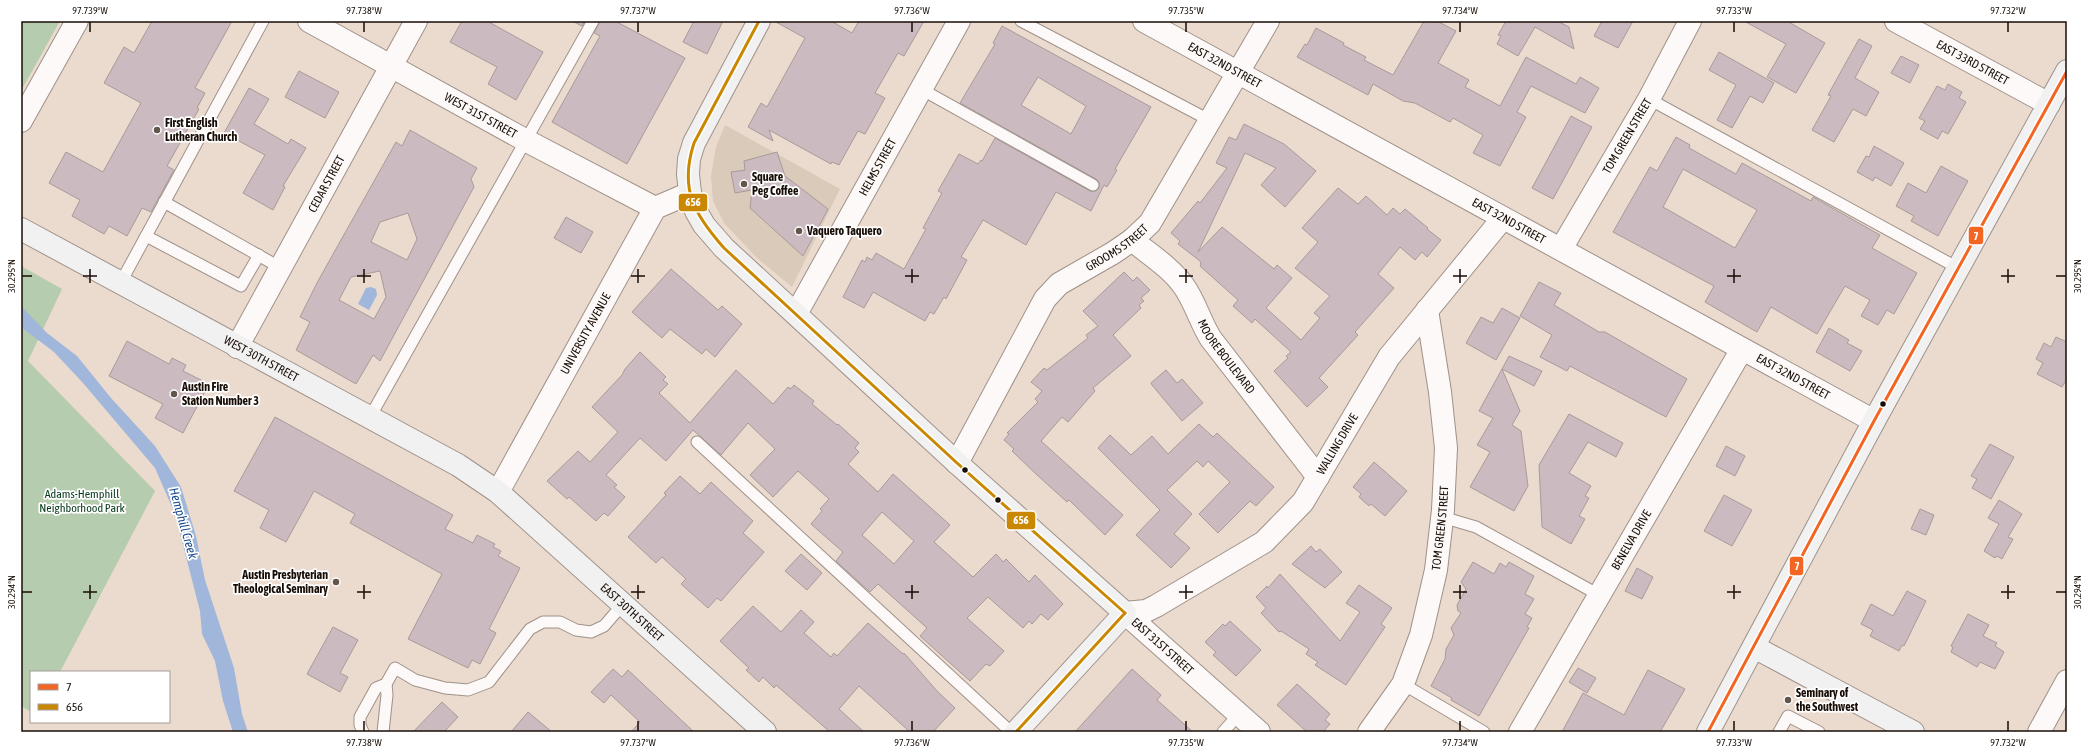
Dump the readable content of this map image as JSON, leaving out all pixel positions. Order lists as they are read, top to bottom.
{
  "streets": {
    "street": [
      "EAST 33RD STREET",
      "EAST 32ND STREET",
      "WEST 31ST STREET",
      "TOM GREEN STREET",
      "HELMS STREET",
      "CEDAR STREET",
      "GROOMS STREET",
      "UNIVERSITY AVENUE",
      "MOORE BOULEVARD",
      "WEST 30TH STREET",
      "WALLING DRIVE",
      "BENELVA DRIVE",
      "EAST 30TH STREET",
      "EAST 31ST STREET"
    ]
  },
  "crossings": [
    ["EAST 32ND STREET", "TOM GREEN STREET"],
    ["EAST 32ND STREET", "GROOMS STREET"],
    ["EAST 32ND STREET", "WALLING DRIVE"],
    ["EAST 32ND STREET", "BENELVA DRIVE"],
    ["WEST 31ST STREET", "CEDAR STREET"],
    ["WEST 31ST STREET", "UNIVERSITY AVENUE"],
    ["TOM GREEN STREET", "WALLING DRIVE"],
    ["HELMS STREET", "EAST 31ST STREET"],
    ["CEDAR STREET", "WEST 30TH STREET"],
    ["GROOMS STREET", "MOORE BOULEVARD"],
    ["GROOMS STREET", "EAST 31ST STREET"],
    ["UNIVERSITY AVENUE", "WEST 30TH STREET"],
    ["UNIVERSITY AVENUE", "EAST 30TH STREET"],
    ["MOORE BOULEVARD", "WALLING DRIVE"],
    ["WEST 30TH STREET", "EAST 30TH STREET"],
    ["WALLING DRIVE", "EAST 31ST STREET"]
  ],
  "water": ["Hemphill Creek"],
  "parks": ["Adams-Hemphill Neighborhood Park"],
  "places": [
    "First English Lutheran Church",
    "Square Peg Coffee",
    "Vaquero Taquero",
    "Austin Fire Station Number 3",
    "Austin Presbyterian Theological Seminary",
    "Seminary of the Southwest"
  ],
  "lines": ["transit line 656", "transit line 7"],
  "legend": ["7", "656"],
  "coordinates": [
    "97.739°W",
    "97.738°W",
    "97.737°W",
    "97.736°W",
    "97.735°W",
    "97.734°W",
    "97.733°W",
    "97.732°W",
    "30.295°N",
    "30.294°N"
  ]
}
